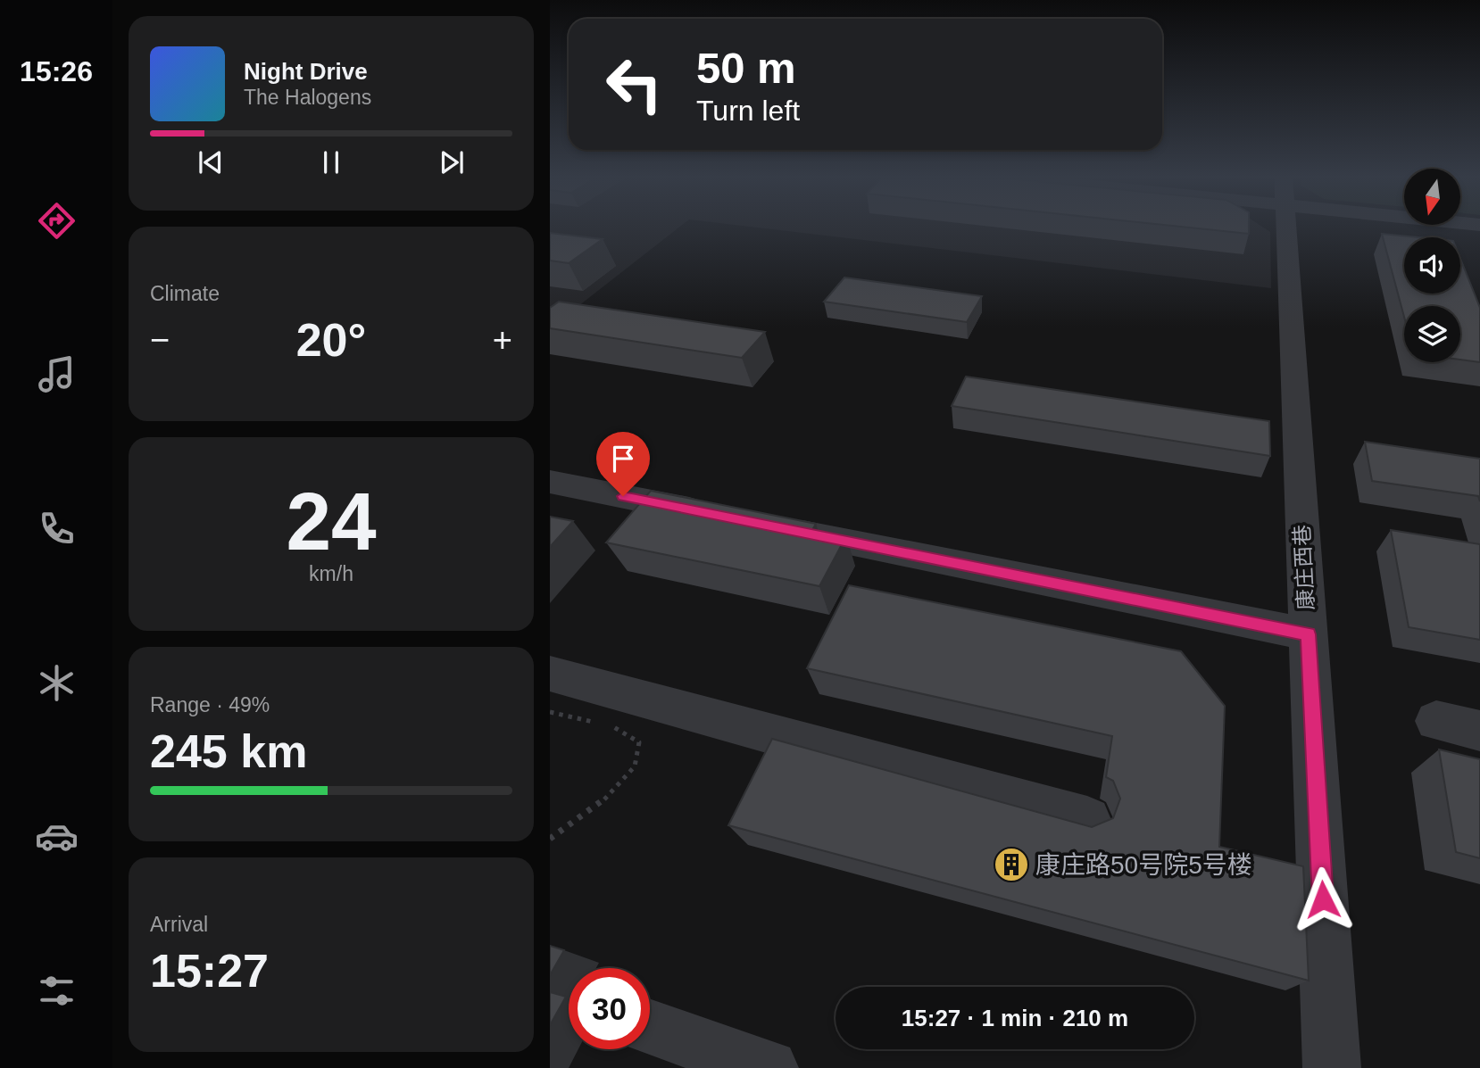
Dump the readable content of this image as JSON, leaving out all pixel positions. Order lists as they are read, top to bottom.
{
  "streets": {
    "street": ["康庄西巷"]
  },
  "places": {
    "building": ["康庄路50号院5号楼"]
  },
  "north": "bottom",
  "page": {
    "tabs": "15:26",
    "turn": ["50 m", "Turn left"],
    "song": ["Night Drive", "The Halogens"],
    "tile": [
      "Climate",
      ["24", "km/h"],
      ["Range · 49%", "245 km"],
      ["Arrival", "15:27"]
    ],
    "heat": ["−", "20°", "+"],
    "limit": "30",
    "trip": "15:27 · 1 min · 210 m"
  }
}
